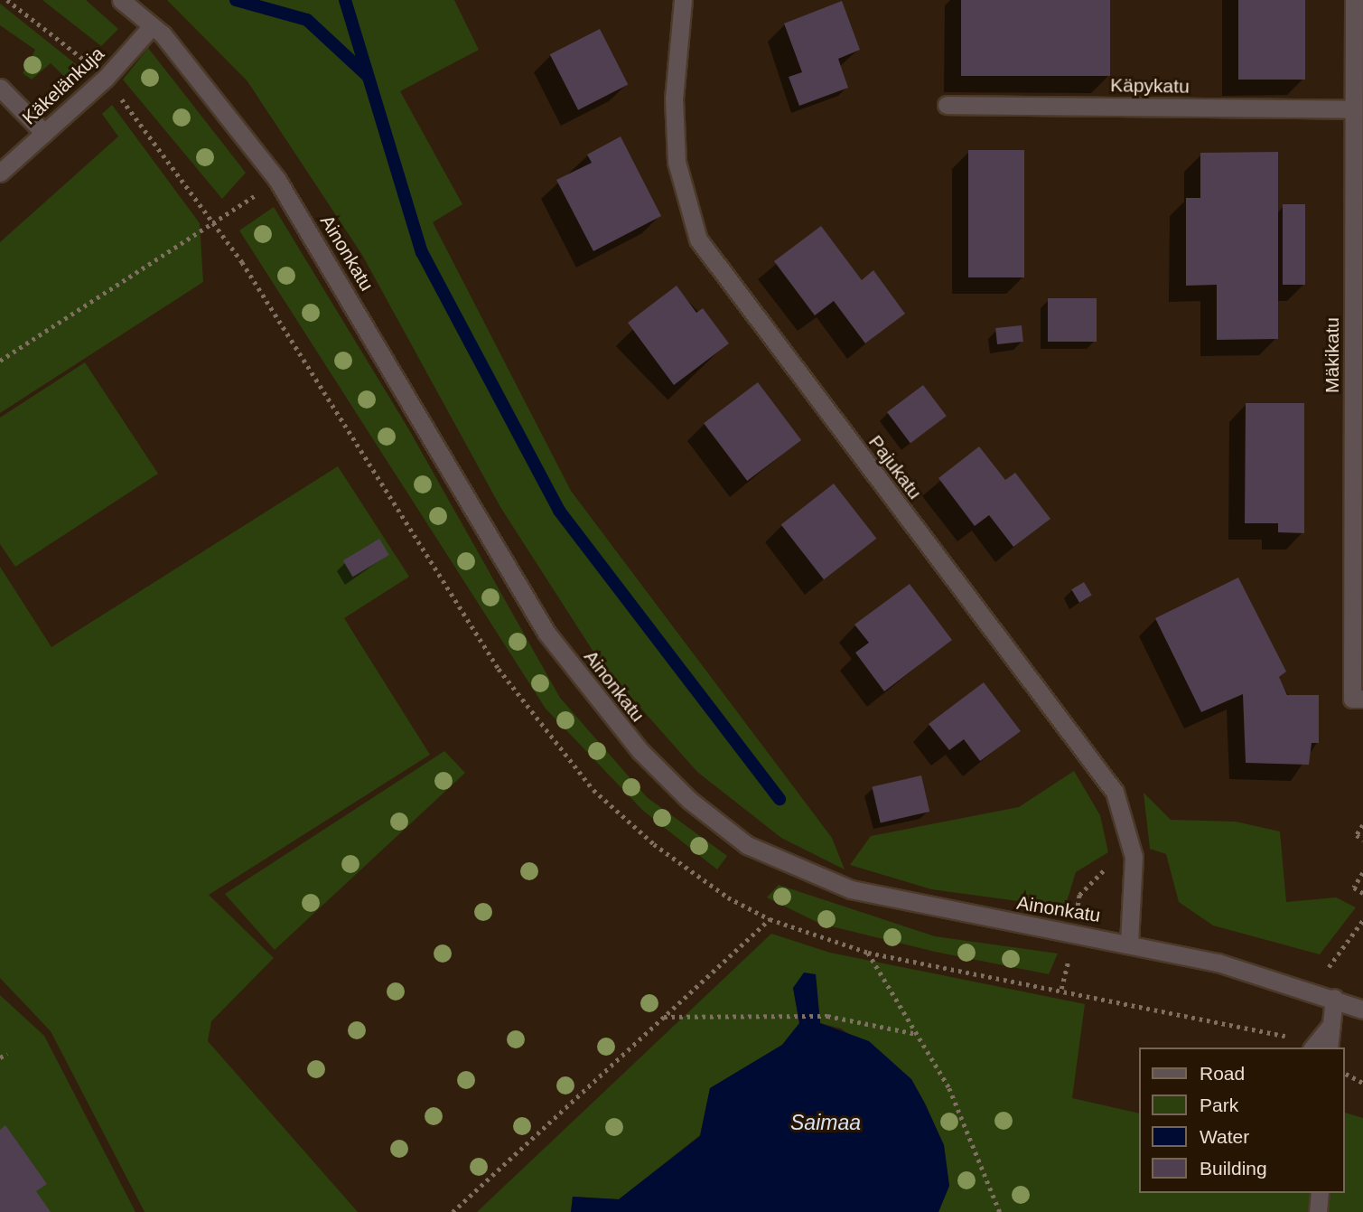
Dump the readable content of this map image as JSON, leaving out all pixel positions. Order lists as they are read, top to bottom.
{
  "streets": {
    "street": [
      "Käkelänkuja",
      "Käpykatu",
      "Ainonkatu",
      "Mäkikatu",
      "Pajukatu"
    ]
  },
  "crossings": [
    ["Käkelänkuja", "Ainonkatu"],
    ["Käpykatu", "Mäkikatu"],
    ["Ainonkatu", "Pajukatu"]
  ],
  "water": ["Saimaa"],
  "legend": [
    "Road",
    "Park",
    "Water",
    "Building"
  ]
}
